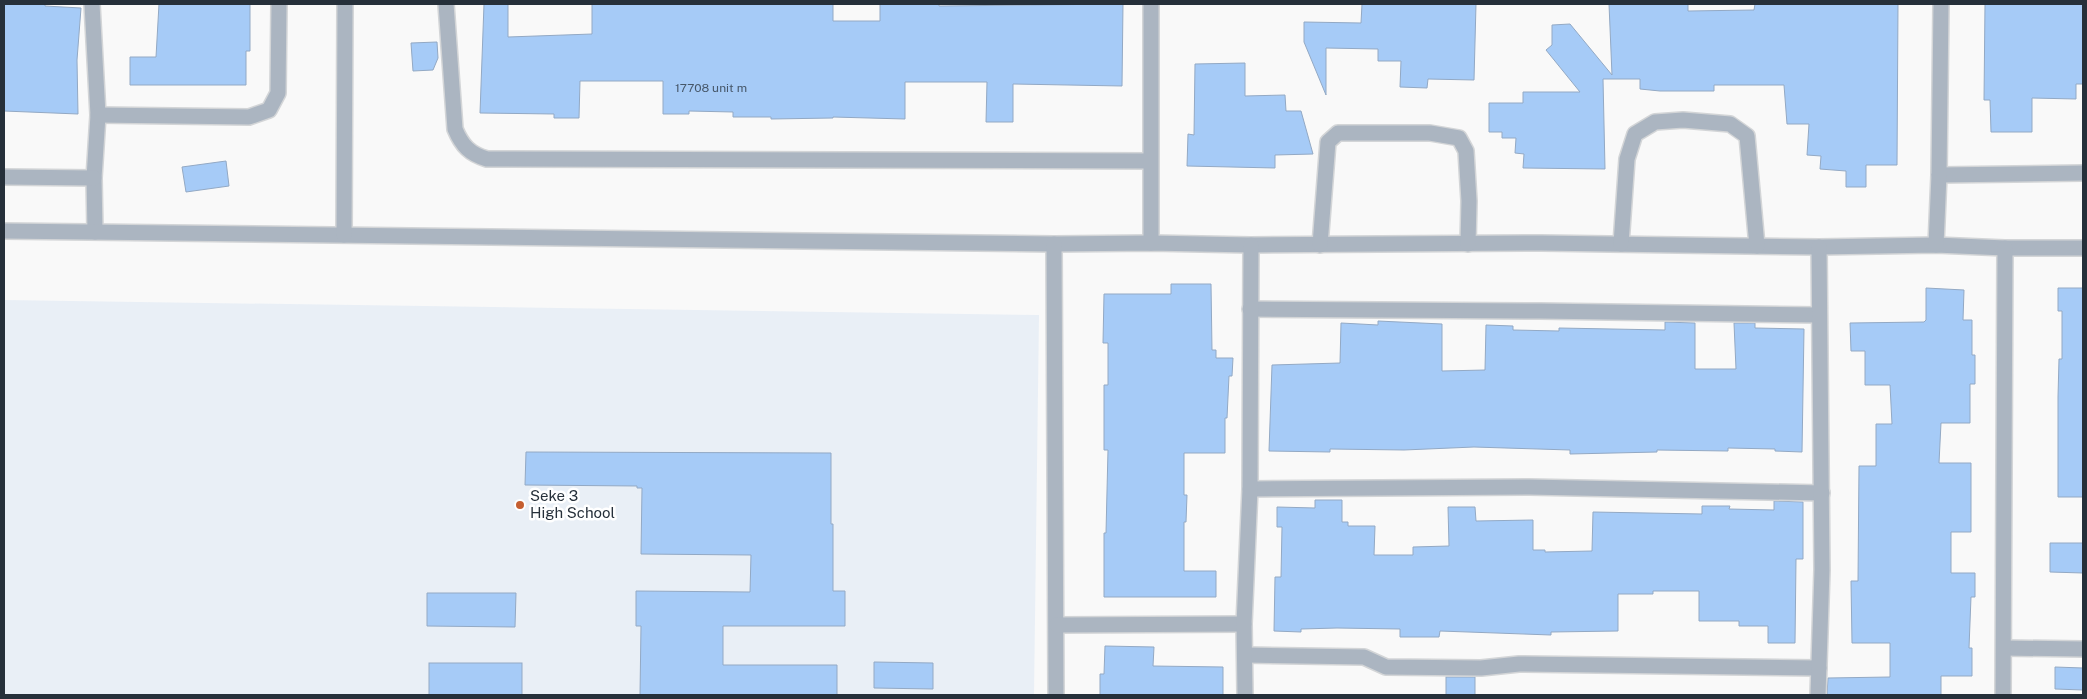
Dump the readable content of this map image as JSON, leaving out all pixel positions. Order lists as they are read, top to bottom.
{
  "places": ["Seke 3 High School"],
  "house_numbers": ["17708 unit m"]
}
